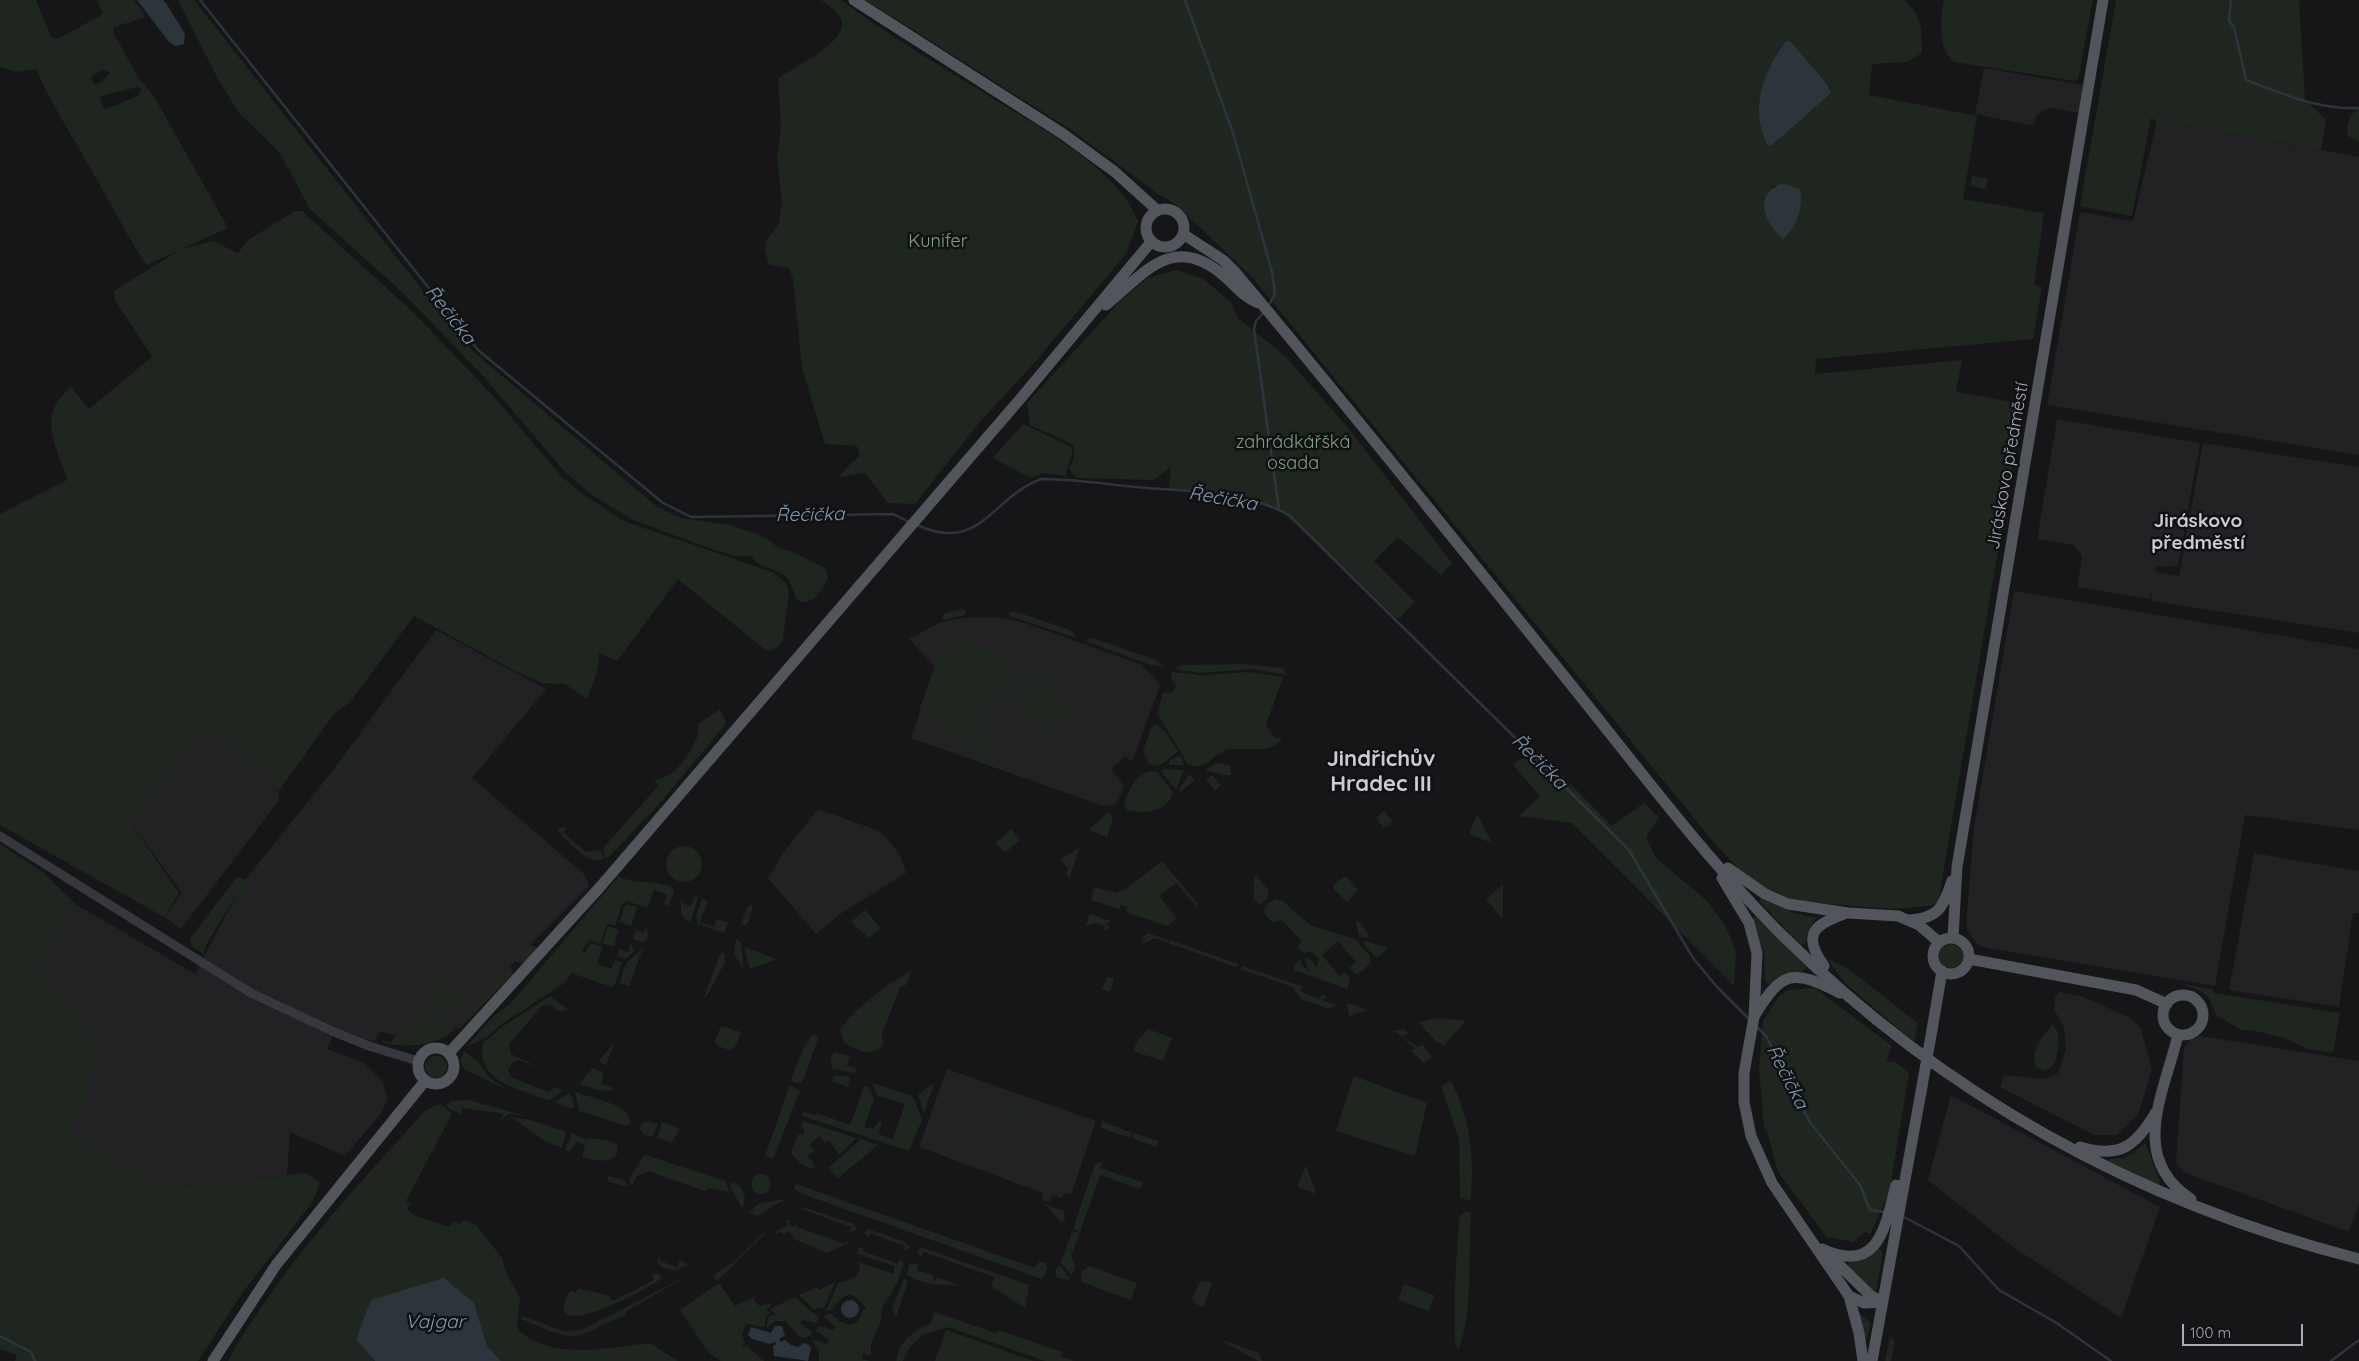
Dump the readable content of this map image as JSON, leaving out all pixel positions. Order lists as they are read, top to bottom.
{
  "streets": {
    "main road": ["Jiráskovo předměstí"]
  },
  "districts": ["Jiráskovo předměstí", "Jindřichův Hradec III"],
  "water": ["Řečička", "Vajgar"],
  "parks": ["Kunifer", "zahrádkářšká osada"],
  "scale_bar": "100 m"
}
